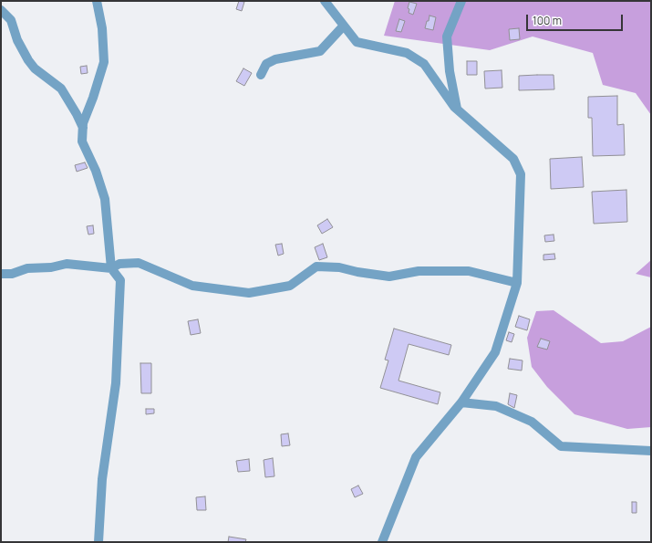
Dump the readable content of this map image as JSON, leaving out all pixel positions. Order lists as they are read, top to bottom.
{
  "scale_bar": "100 m"
}
